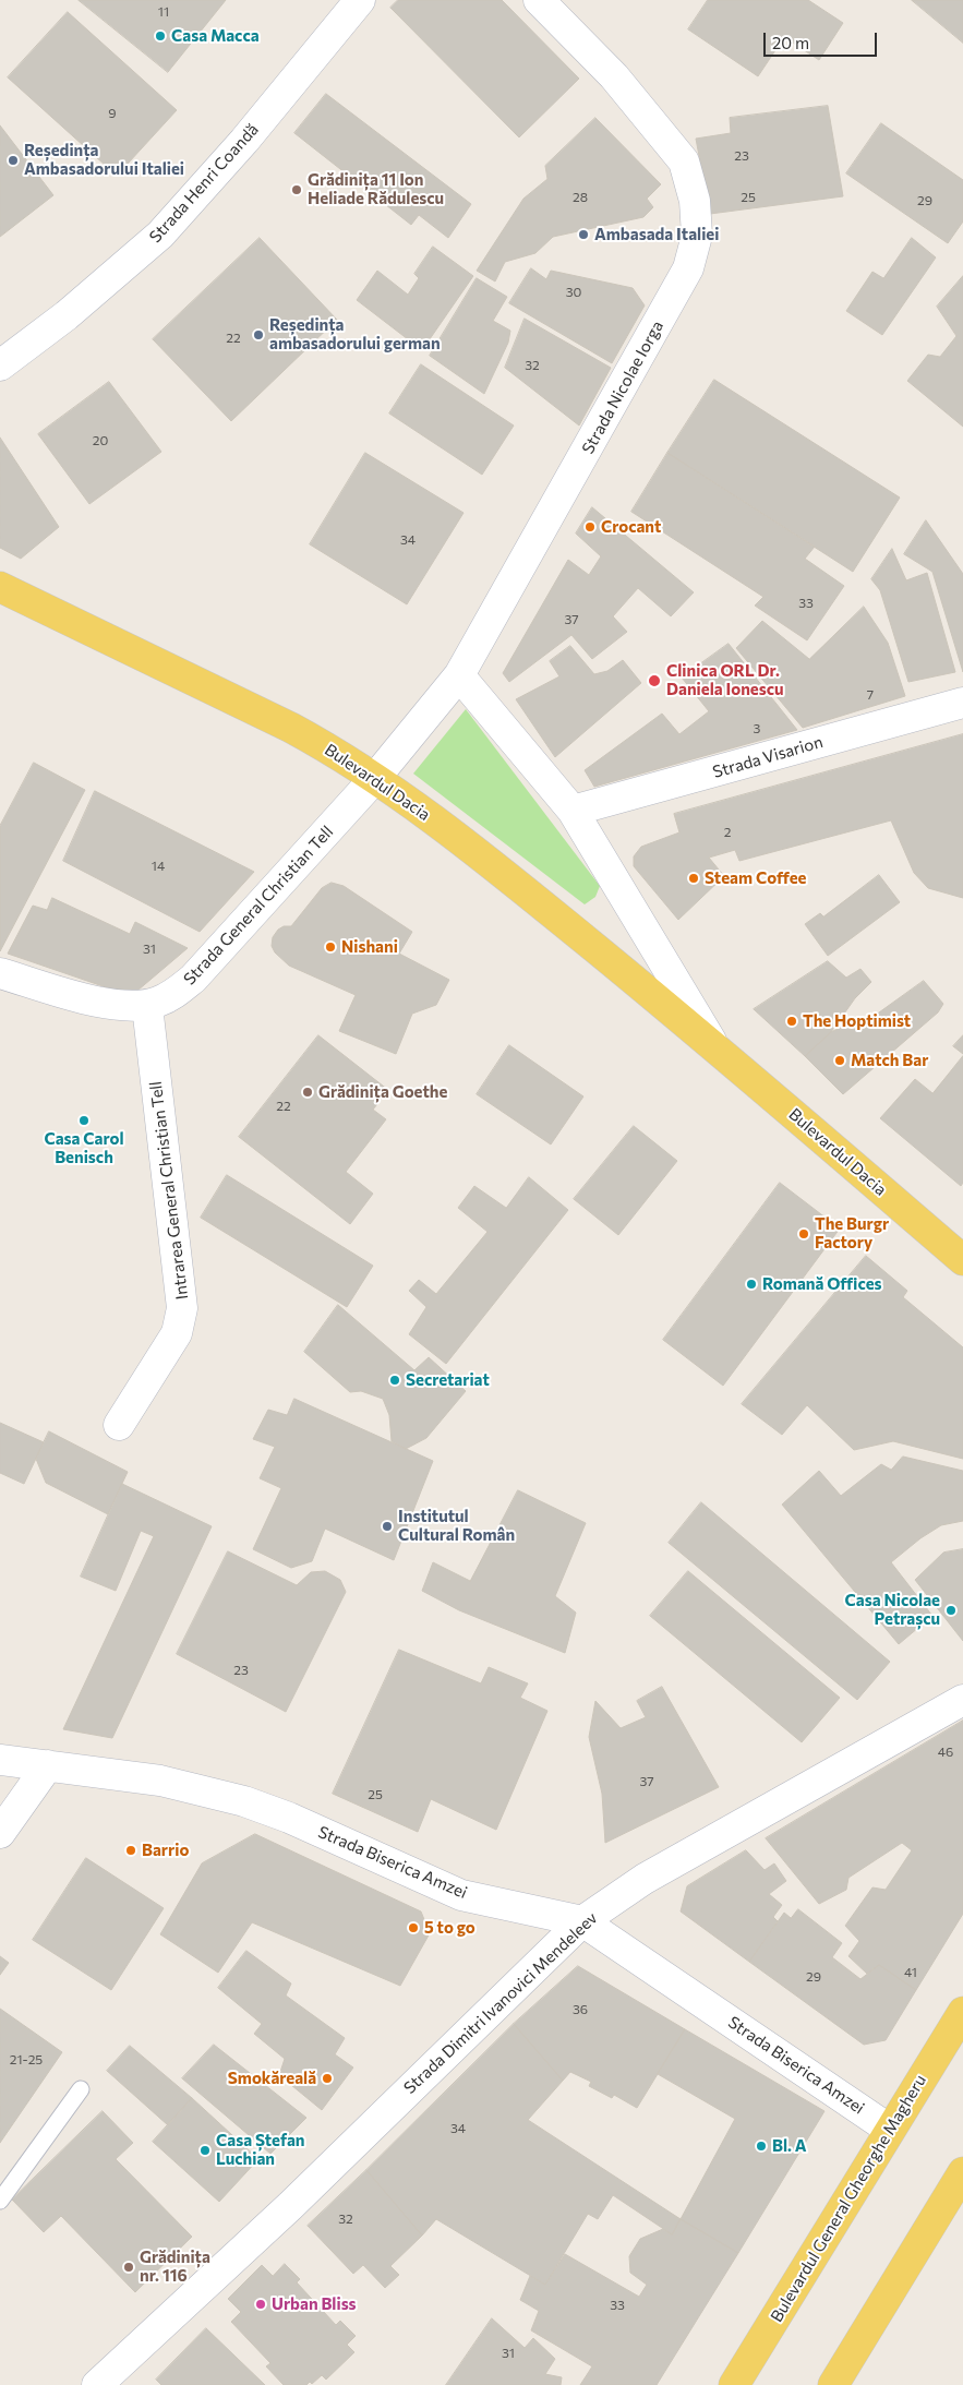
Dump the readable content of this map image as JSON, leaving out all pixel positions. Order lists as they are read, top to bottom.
{
  "streets": {
    "main road": ["Bulevardul Dacia", "Bulevardul General Gheorghe Magheru"],
    "street": [
      "Strada Henri Coandă",
      "Strada Nicolae Iorga",
      "Strada Visarion",
      "Strada General Christian Tell",
      "Intrarea General Christian Tell",
      "Strada Biserica Amzei",
      "Strada Dimitri Ivanovici Mendeleev"
    ]
  },
  "crossings": [
    ["Strada Nicolae Iorga", "Bulevardul Dacia"],
    ["Strada Nicolae Iorga", "Strada General Christian Tell"],
    ["Strada Visarion", "Bulevardul Dacia"],
    ["Bulevardul Dacia", "Strada General Christian Tell"],
    ["Strada General Christian Tell", "Intrarea General Christian Tell"],
    ["Strada Biserica Amzei", "Strada Dimitri Ivanovici Mendeleev"],
    ["Strada Biserica Amzei", "Bulevardul General Gheorghe Magheru"]
  ],
  "places": [
    "Casa Macca",
    "Reședința Ambasadorului Italiei",
    "Grădinița 11 Ion Heliade Rădulescu",
    "Ambasada Italiei",
    "Reședința ambasadorului german",
    "Crocant",
    "Clinica ORL Dr. Daniela Ionescu",
    "Steam Coffee",
    "Nishani",
    "The Hoptimist",
    "Match Bar",
    "Grădinița Goethe",
    "Casa Carol Benisch",
    "The Burgr Factory",
    "Romană Offices",
    "Secretariat",
    "Institutul Cultural Român",
    "Casa Nicolae Petrașcu",
    "Barrio",
    "5 to go",
    "Smokăreală",
    "Bl. A",
    "Casa Ștefan Luchian",
    "Grădinița nr. 116",
    "Urban Bliss"
  ],
  "house_numbers": [
    "11",
    "9",
    "23",
    "28",
    "25",
    "29",
    "30",
    "22",
    "32",
    "20",
    "34",
    "33",
    "37",
    "7",
    "3",
    "2",
    "14",
    "31",
    "22",
    "23",
    "46",
    "37",
    "25",
    "41",
    "29",
    "36",
    "21-25",
    "34",
    "32",
    "33",
    "31"
  ],
  "scale_bar": "20 m"
}
